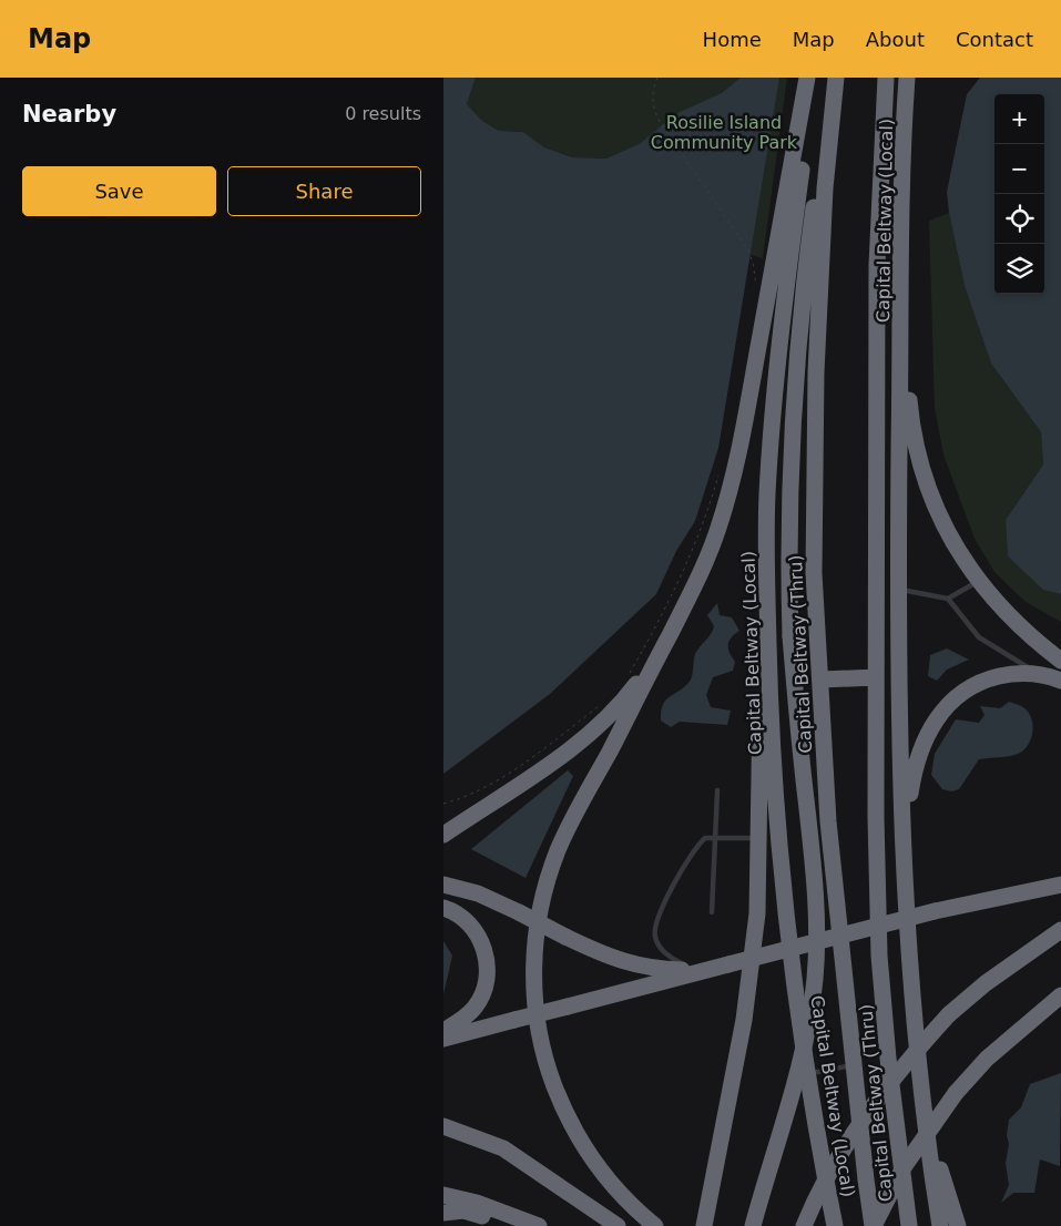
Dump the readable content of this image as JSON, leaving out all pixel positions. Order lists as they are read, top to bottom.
{
  "streets": {
    "highway": ["Capital Beltway (Local)", "Capital Beltway (Thru)"]
  },
  "parks": ["Rosilie Island Community Park"],
  "page": {
    "header": "Map",
    "nav": [
      "Home",
      "Map",
      "About",
      "Contact"
    ],
    "heading": ["Nearby", "0 results"],
    "map_buttons": ["+", "−"],
    "buttons": ["Save", "Share"]
  }
}
